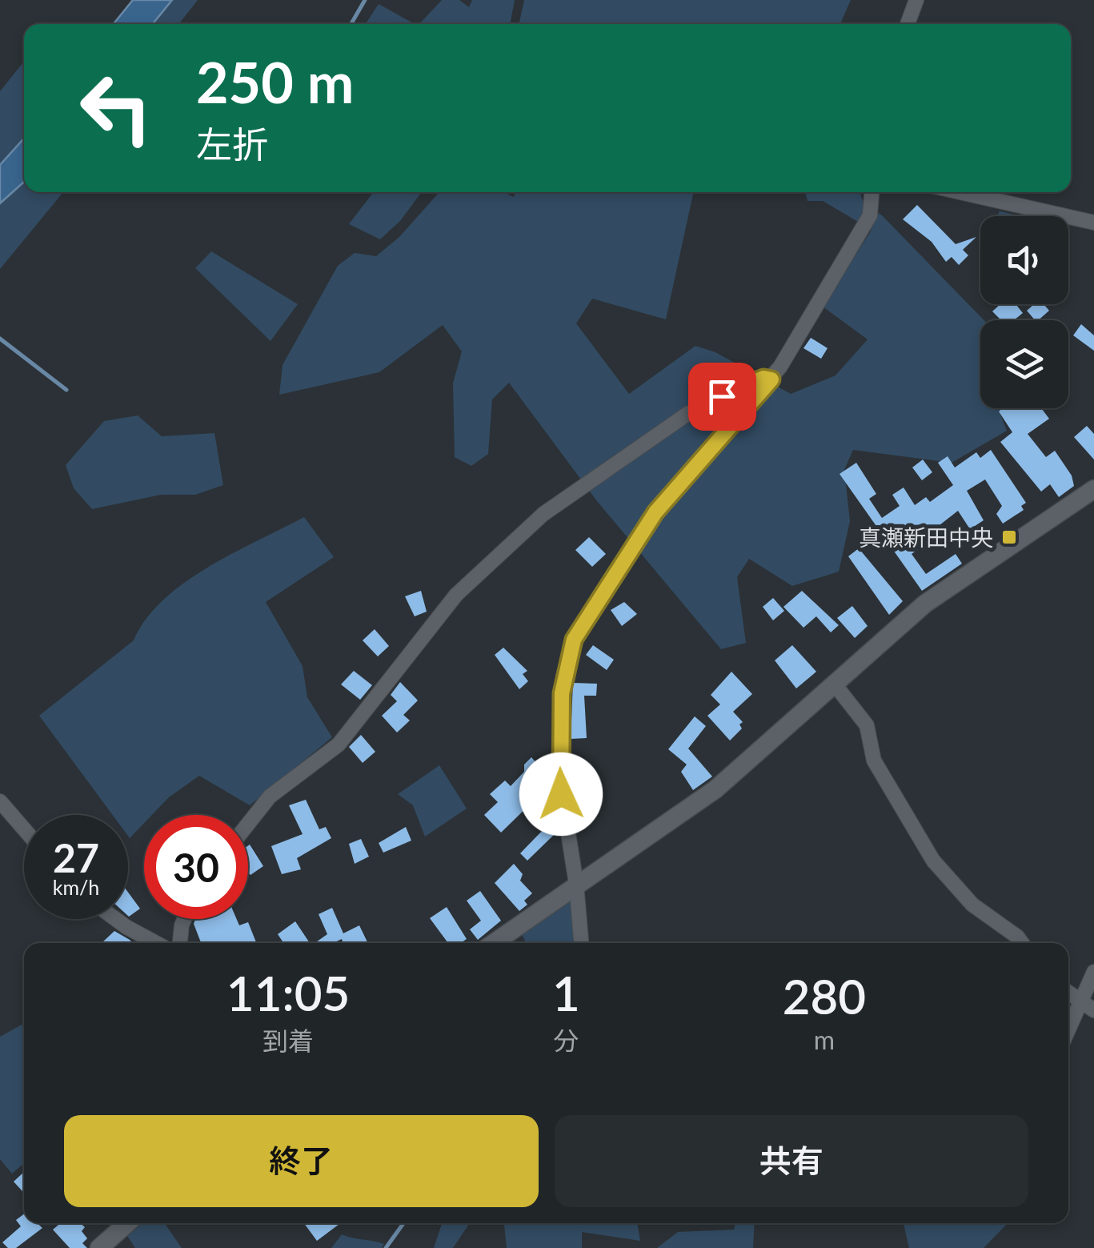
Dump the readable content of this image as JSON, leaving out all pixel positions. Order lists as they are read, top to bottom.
{
  "places": {
    "transit": ["真瀬新田中央"]
  },
  "page": {
    "turn": ["250 m", "左折"],
    "speed": "27 km/h",
    "limit": "30",
    "eta": [
      "11:05",
      "到着",
      "1",
      "分",
      "280",
      "m"
    ],
    "buttons": ["終了", "共有"]
  }
}
